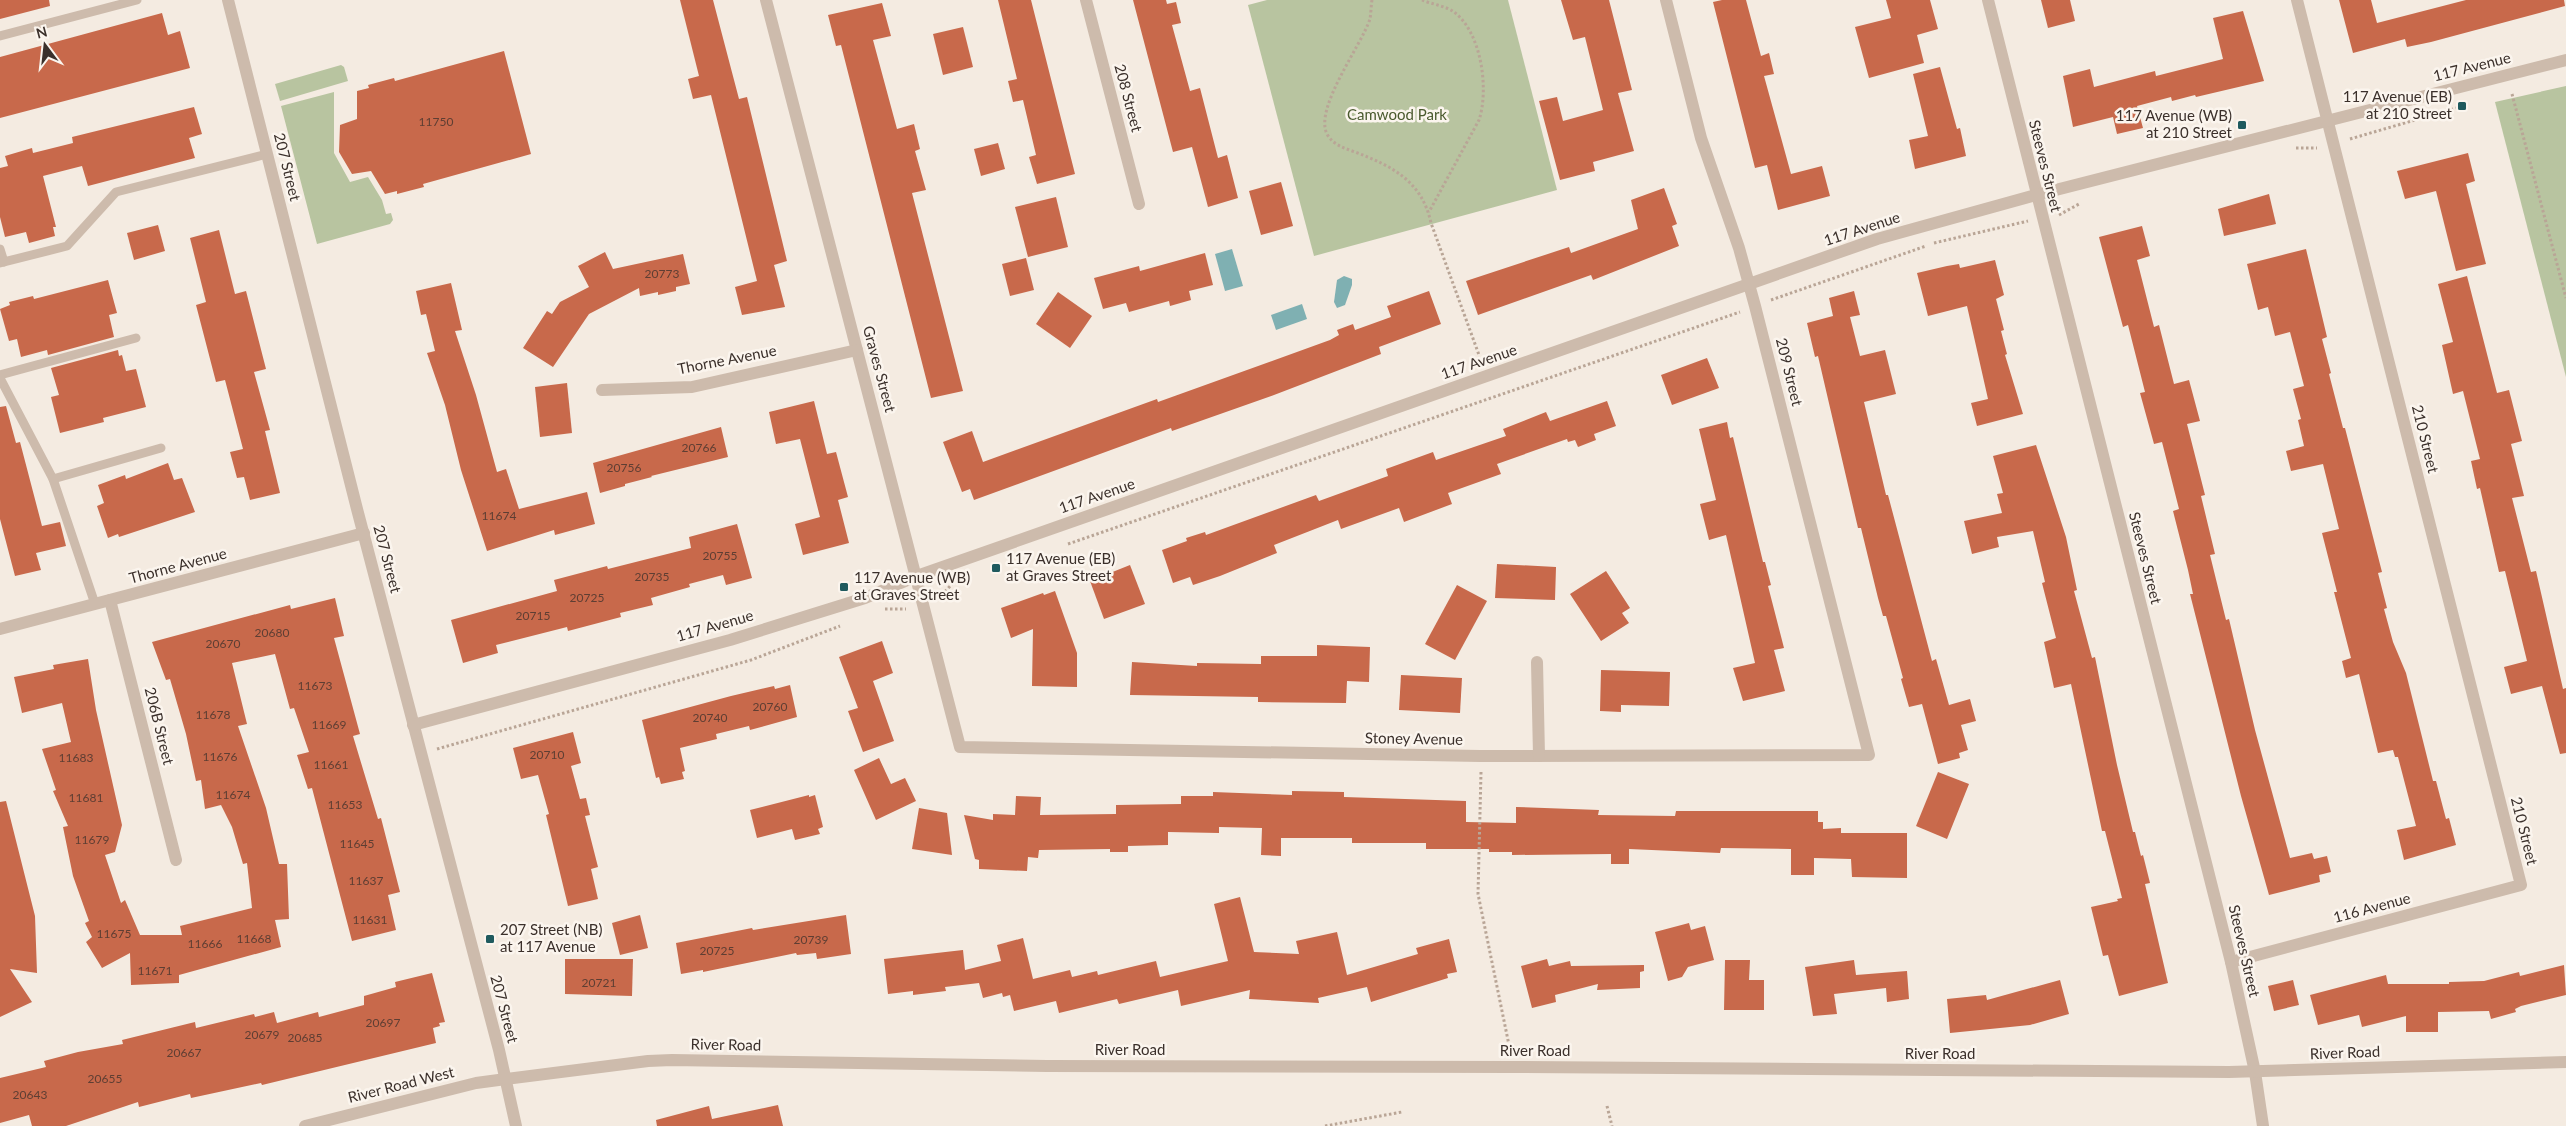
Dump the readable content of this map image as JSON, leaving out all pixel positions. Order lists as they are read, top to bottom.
{
  "streets": {
    "street": [
      "117 Avenue",
      "208 Street",
      "Steeves Street",
      "207 Street",
      "Thorne Avenue",
      "Graves Street",
      "209 Street",
      "210 Street",
      "206B Street",
      "Stoney Avenue",
      "116 Avenue",
      "River Road",
      "River Road West"
    ]
  },
  "crossings": [
    ["117 Avenue", "Steeves Street"],
    ["117 Avenue", "207 Street"],
    ["117 Avenue", "Graves Street"],
    ["117 Avenue", "209 Street"],
    ["117 Avenue", "210 Street"],
    ["Steeves Street", "116 Avenue"],
    ["Steeves Street", "River Road"],
    ["207 Street", "Thorne Avenue"],
    ["207 Street", "River Road"],
    ["207 Street", "River Road West"],
    ["Thorne Avenue", "Graves Street"],
    ["Thorne Avenue", "206B Street"],
    ["Graves Street", "Stoney Avenue"],
    ["209 Street", "Stoney Avenue"],
    ["210 Street", "116 Avenue"],
    ["River Road", "River Road West"]
  ],
  "parks": ["Camwood Park"],
  "places": {
    "transit": [
      "117 Avenue (EB) at 210 Street",
      "117 Avenue (WB) at 210 Street",
      "117 Avenue (EB) at Graves Street",
      "117 Avenue (WB) at Graves Street",
      "207 Street (NB) at 117 Avenue"
    ]
  },
  "house_numbers": [
    "11750",
    "20773",
    "20766",
    "20756",
    "11674",
    "20755",
    "20735",
    "20725",
    "20715",
    "20680",
    "20670",
    "11673",
    "20760",
    "11678",
    "20740",
    "11669",
    "20710",
    "11676",
    "11683",
    "11661",
    "11674",
    "11681",
    "11653",
    "11679",
    "11645",
    "11637",
    "11631",
    "11675",
    "11668",
    "20739",
    "11666",
    "20725",
    "11671",
    "20721",
    "20697",
    "20679",
    "20685",
    "20667",
    "20655",
    "20643"
  ],
  "north": "top"
}
